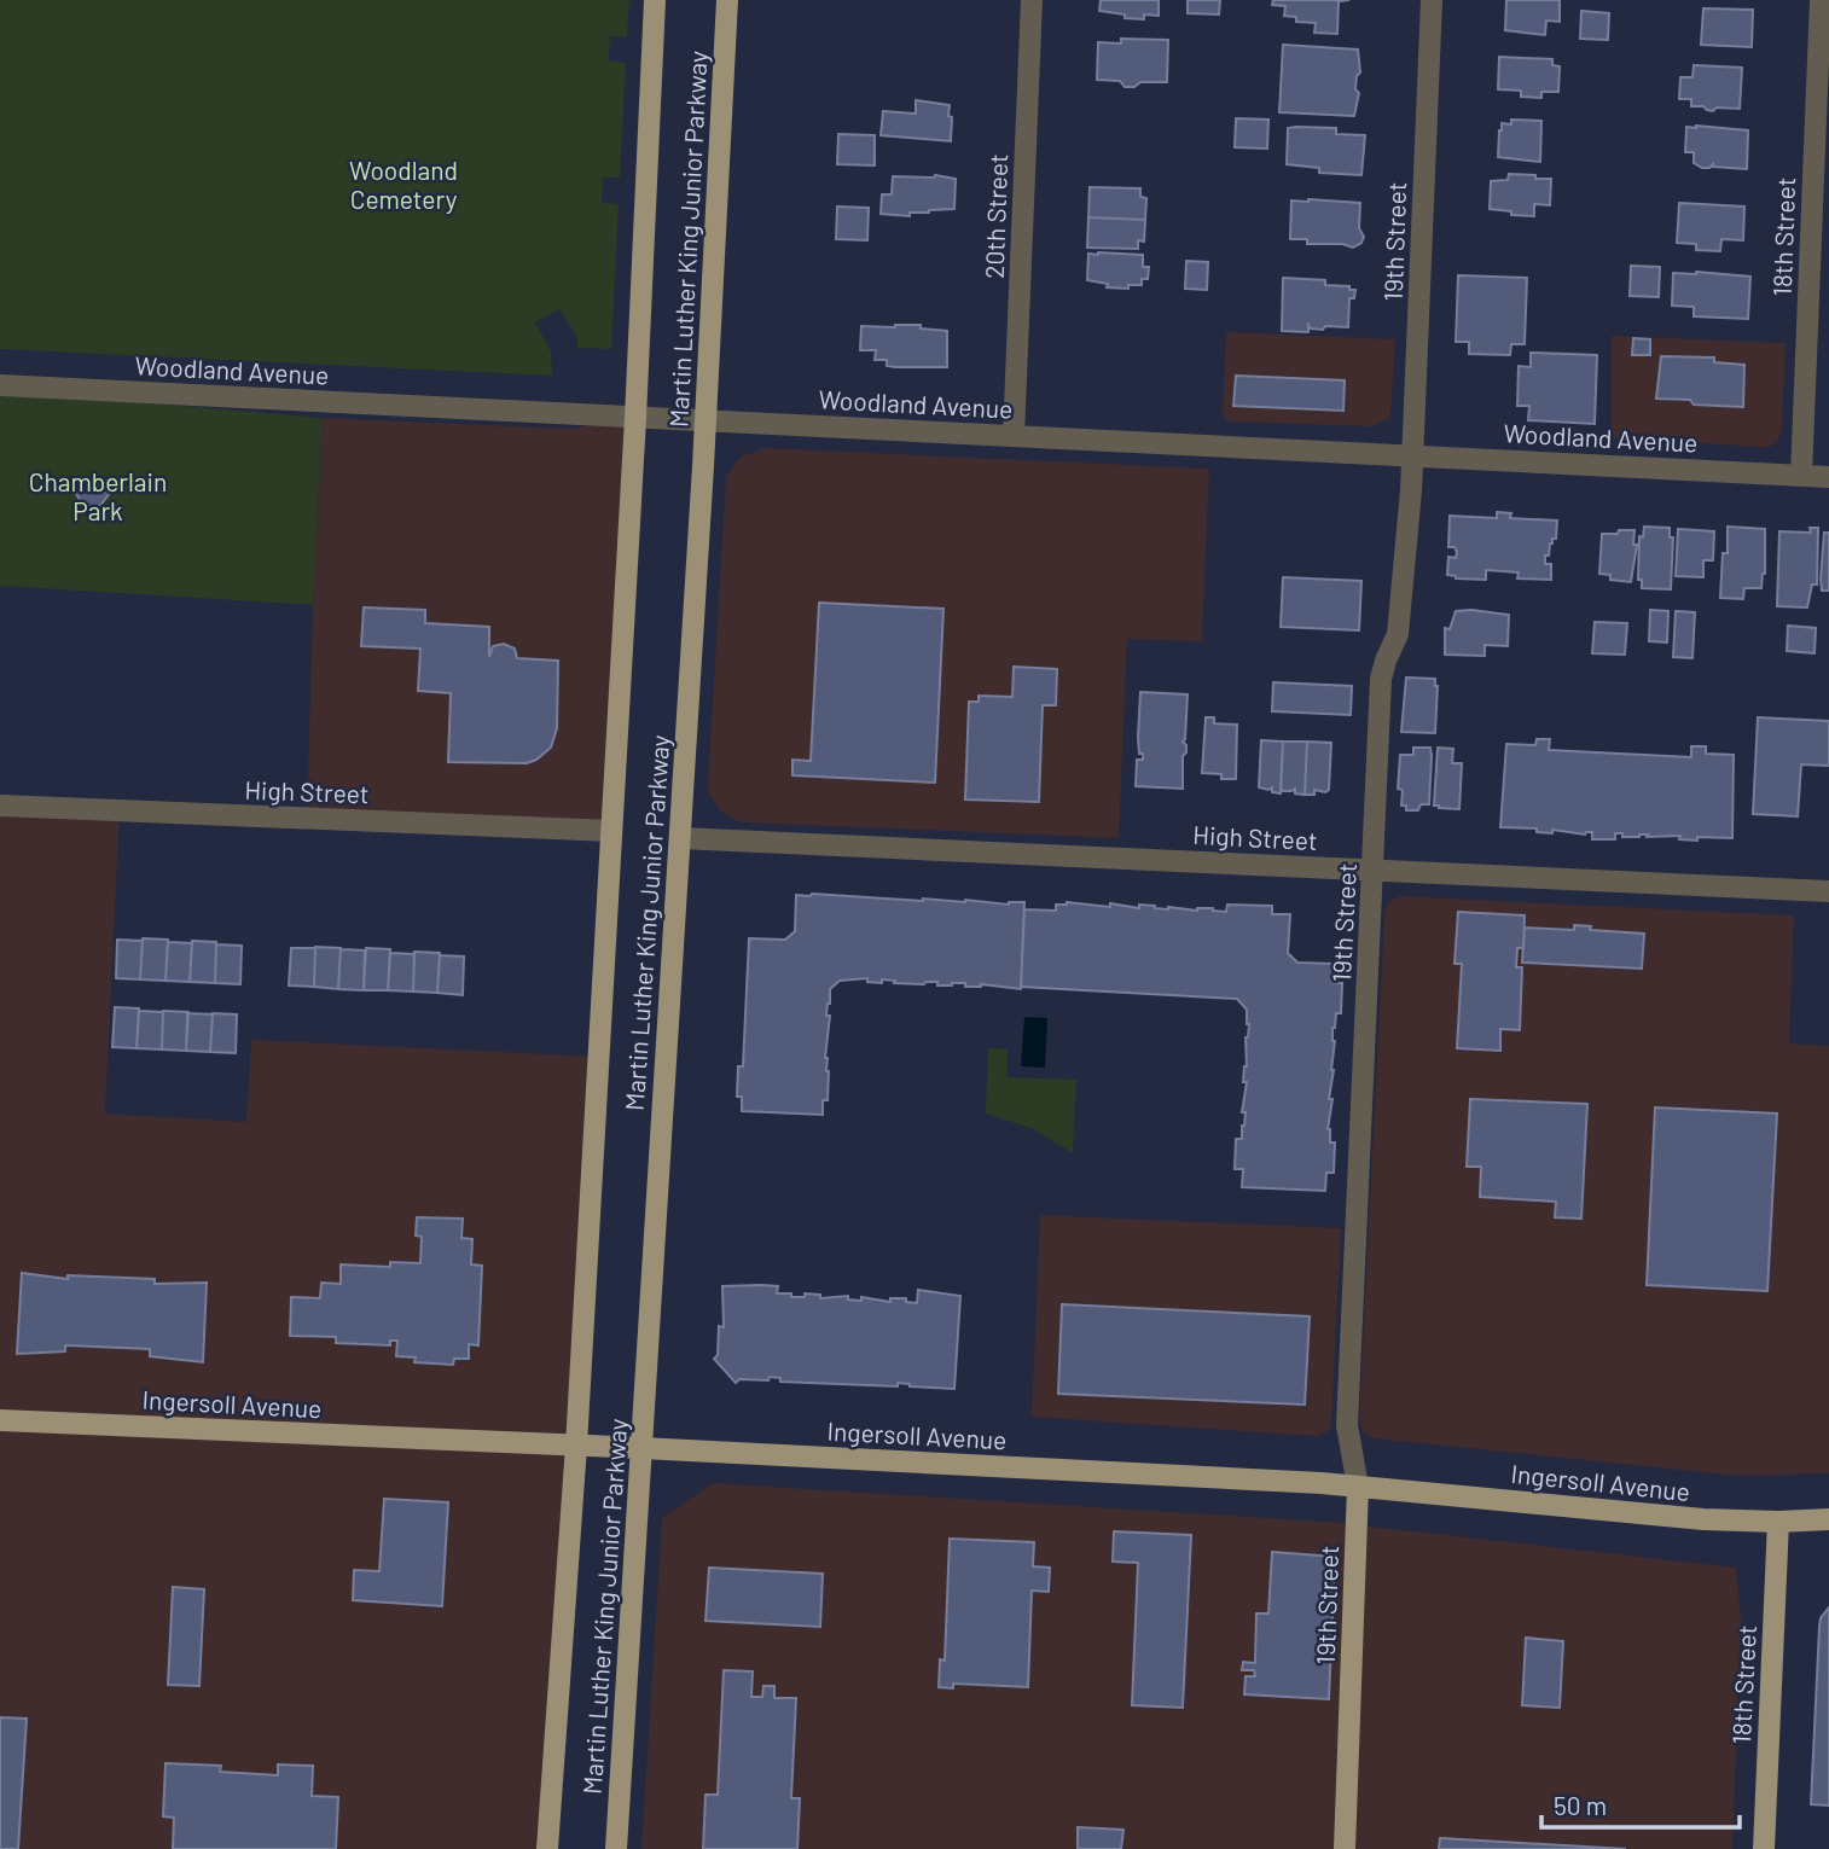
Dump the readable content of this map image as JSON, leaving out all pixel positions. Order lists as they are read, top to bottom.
{
  "streets": {
    "main road": [
      "18th Street",
      "Martin Luther King Junior Parkway",
      "19th Street",
      "Ingersoll Avenue"
    ],
    "street": ["20th Street", "Woodland Avenue", "High Street"]
  },
  "crossings": [
    ["20th Street", "Woodland Avenue"],
    ["18th Street", "Woodland Avenue"],
    ["18th Street", "Ingersoll Avenue"],
    ["Martin Luther King Junior Parkway", "Woodland Avenue"],
    ["Martin Luther King Junior Parkway", "High Street"],
    ["Martin Luther King Junior Parkway", "Ingersoll Avenue"],
    ["19th Street", "Woodland Avenue"],
    ["19th Street", "High Street"],
    ["19th Street", "Ingersoll Avenue"]
  ],
  "parks": ["Woodland Cemetery", "Chamberlain Park"],
  "scale_bar": "50 m"
}
